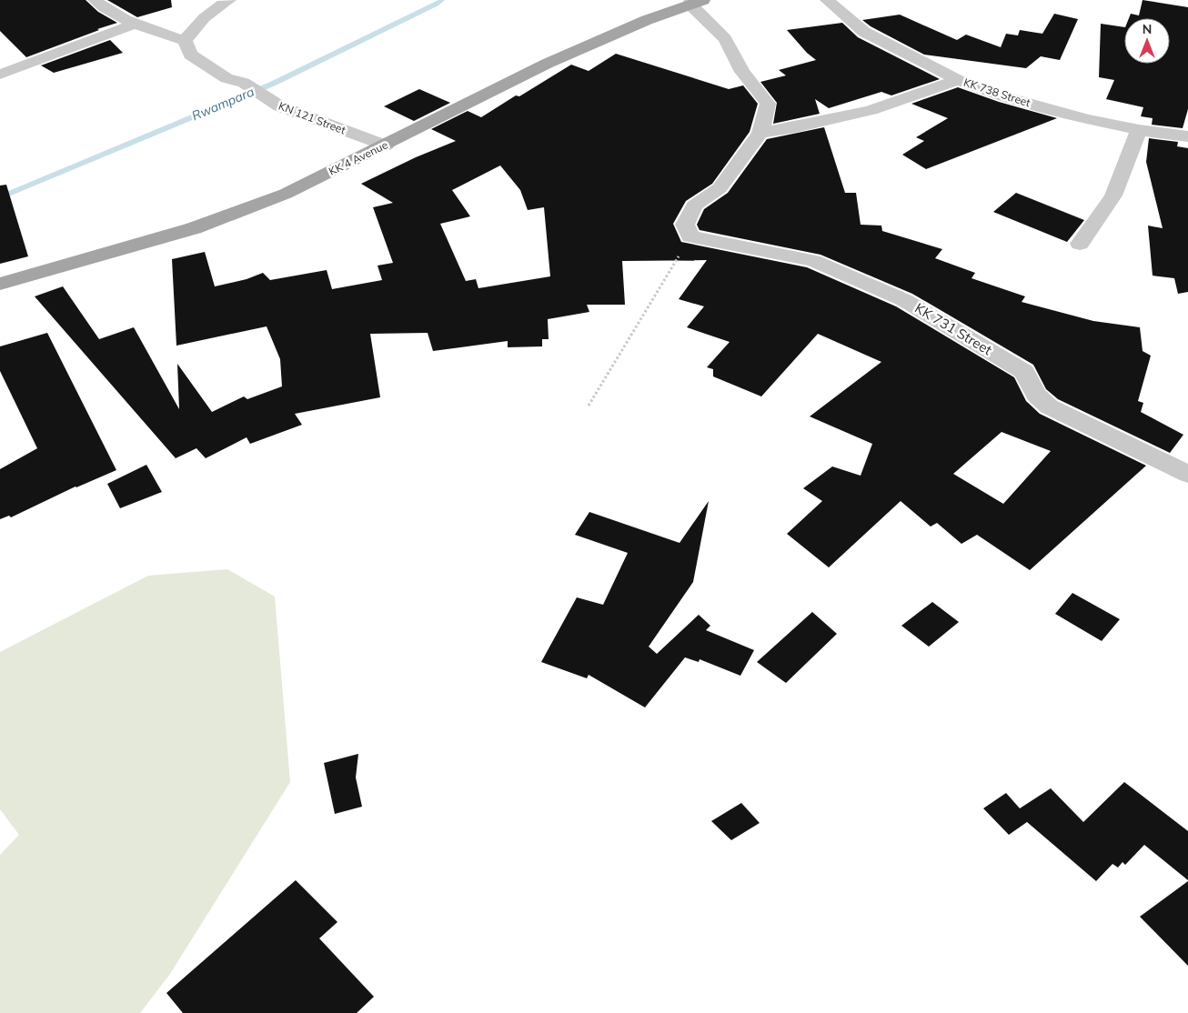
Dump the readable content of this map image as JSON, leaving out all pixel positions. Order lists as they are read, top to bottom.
{
  "streets": {
    "main road": ["KK 4 Avenue"],
    "street": ["KK 738 Street", "KN 121 Street", "KK 731 Street"]
  },
  "crossings": [
    ["KN 121 Street", "KK 4 Avenue"]
  ],
  "water": ["Rwampara"],
  "north": "top"
}
